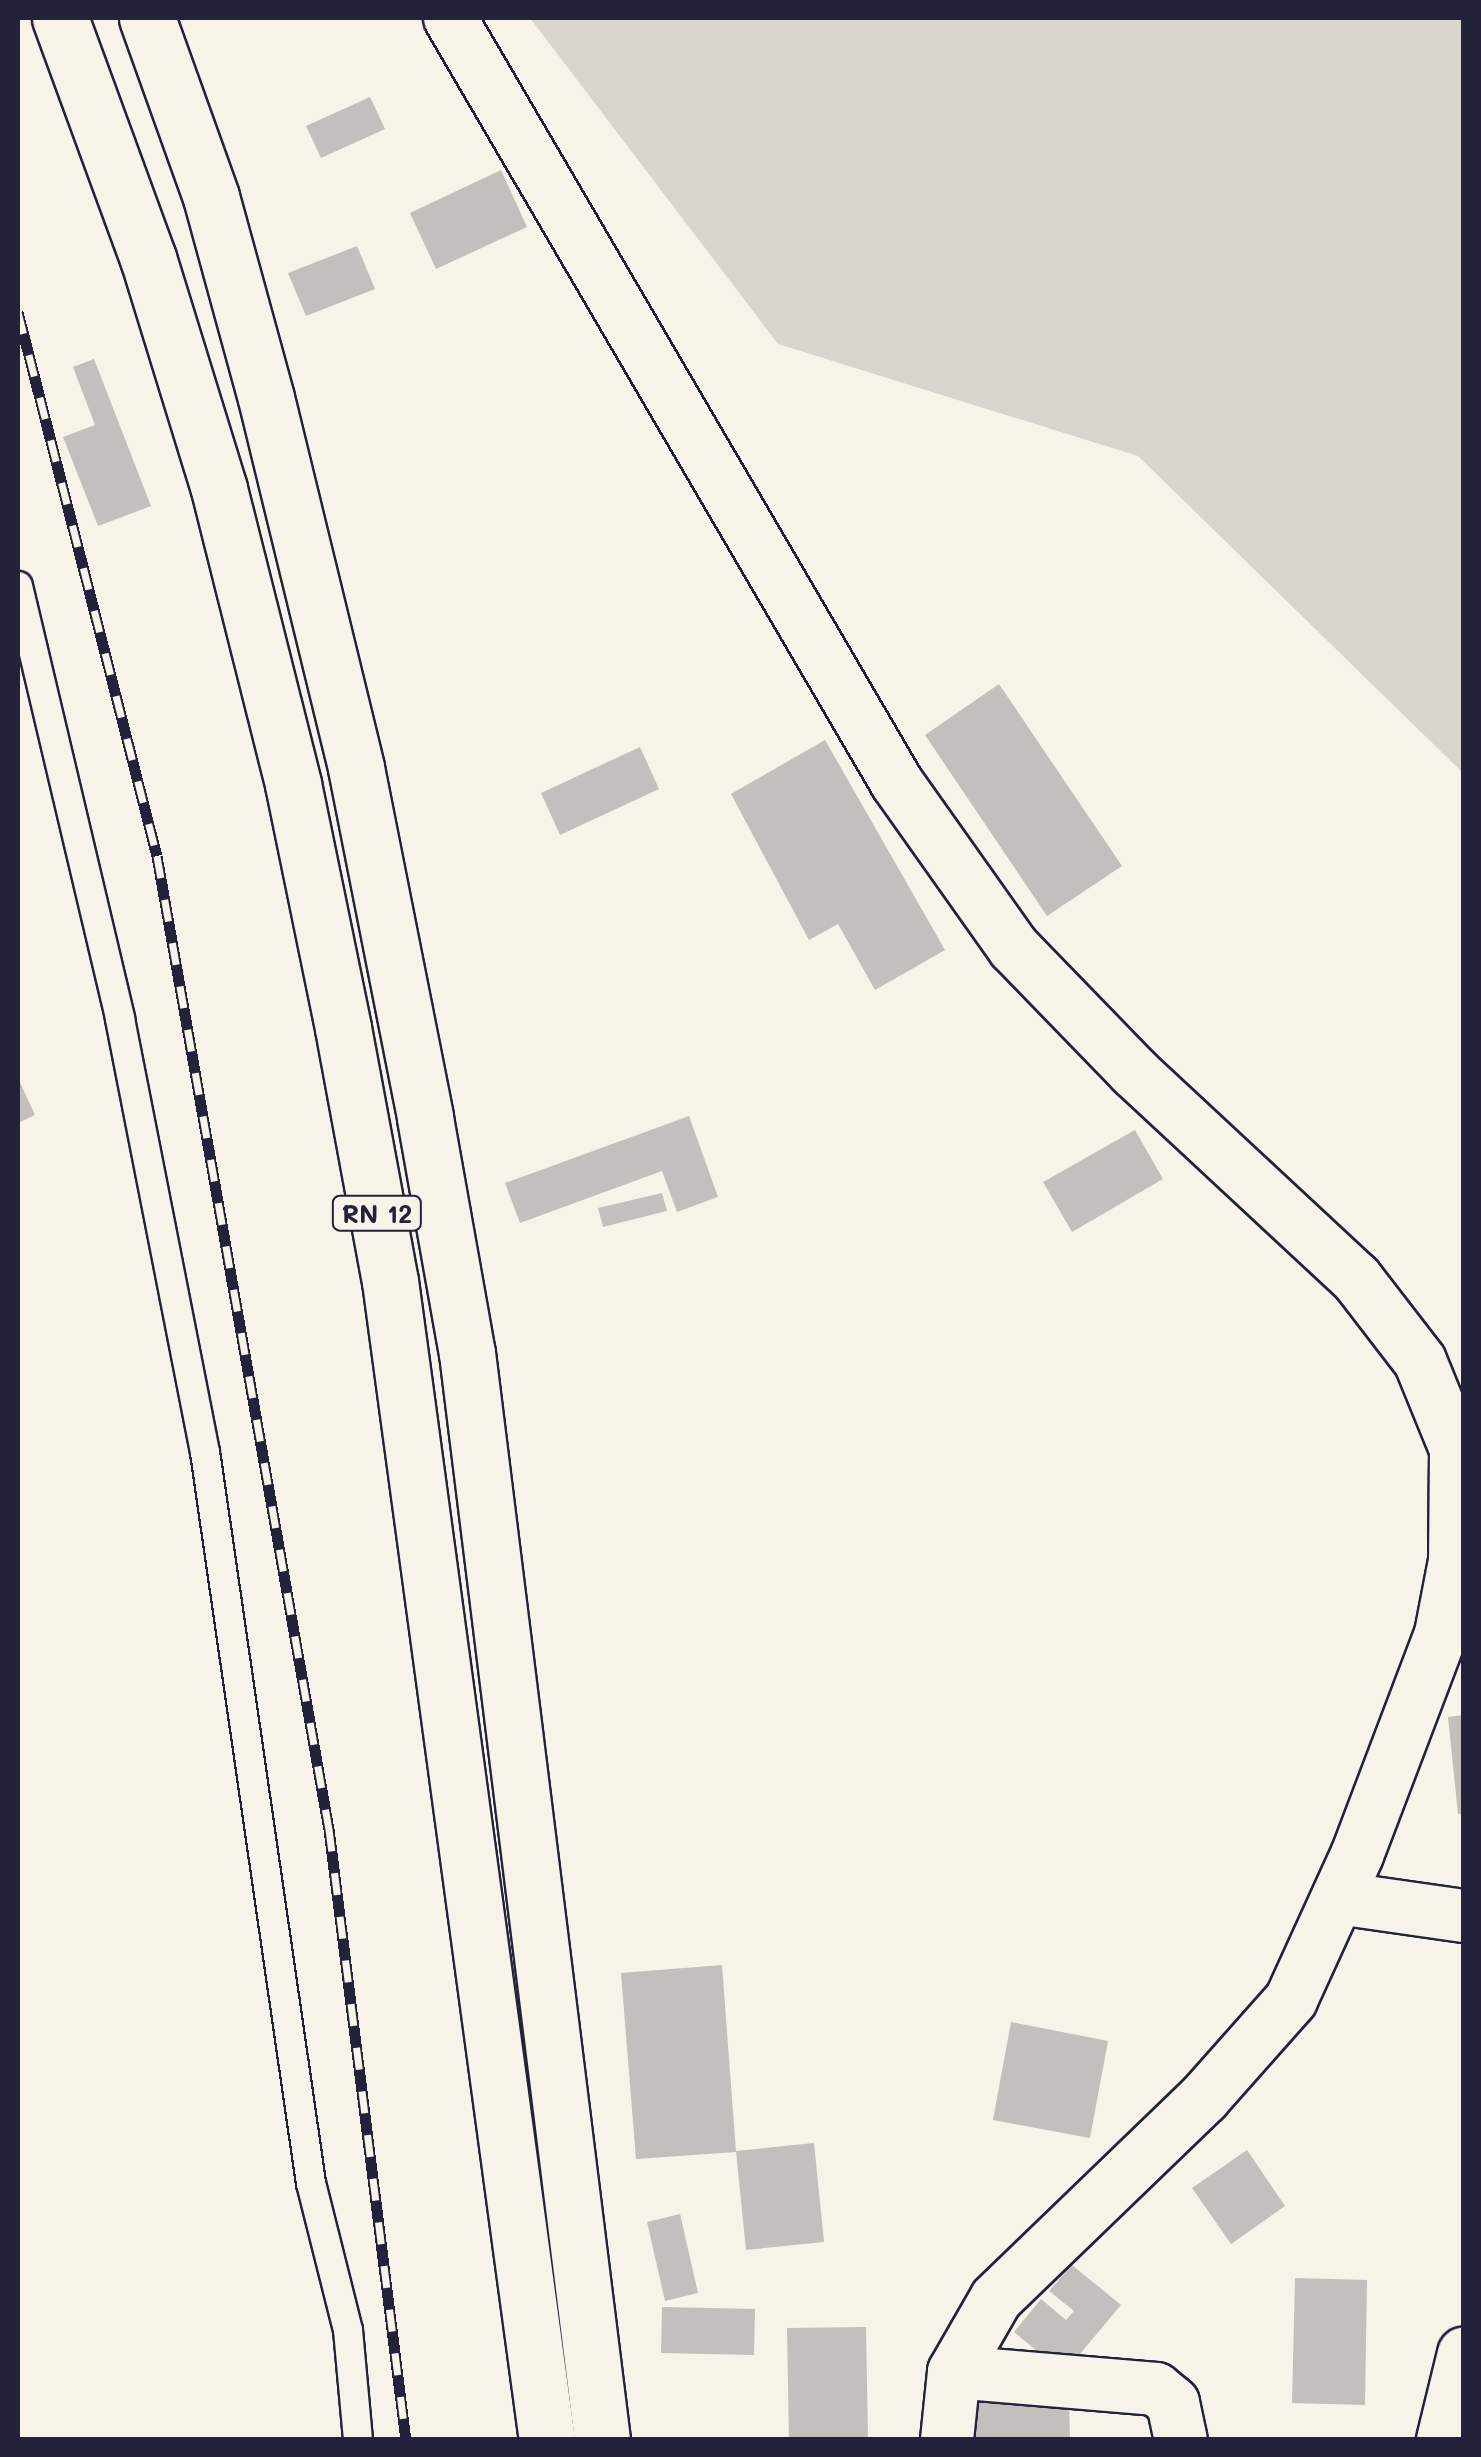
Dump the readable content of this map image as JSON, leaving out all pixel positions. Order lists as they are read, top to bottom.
{
  "streets": {
    "highway": ["RN 12"]
  }
}
